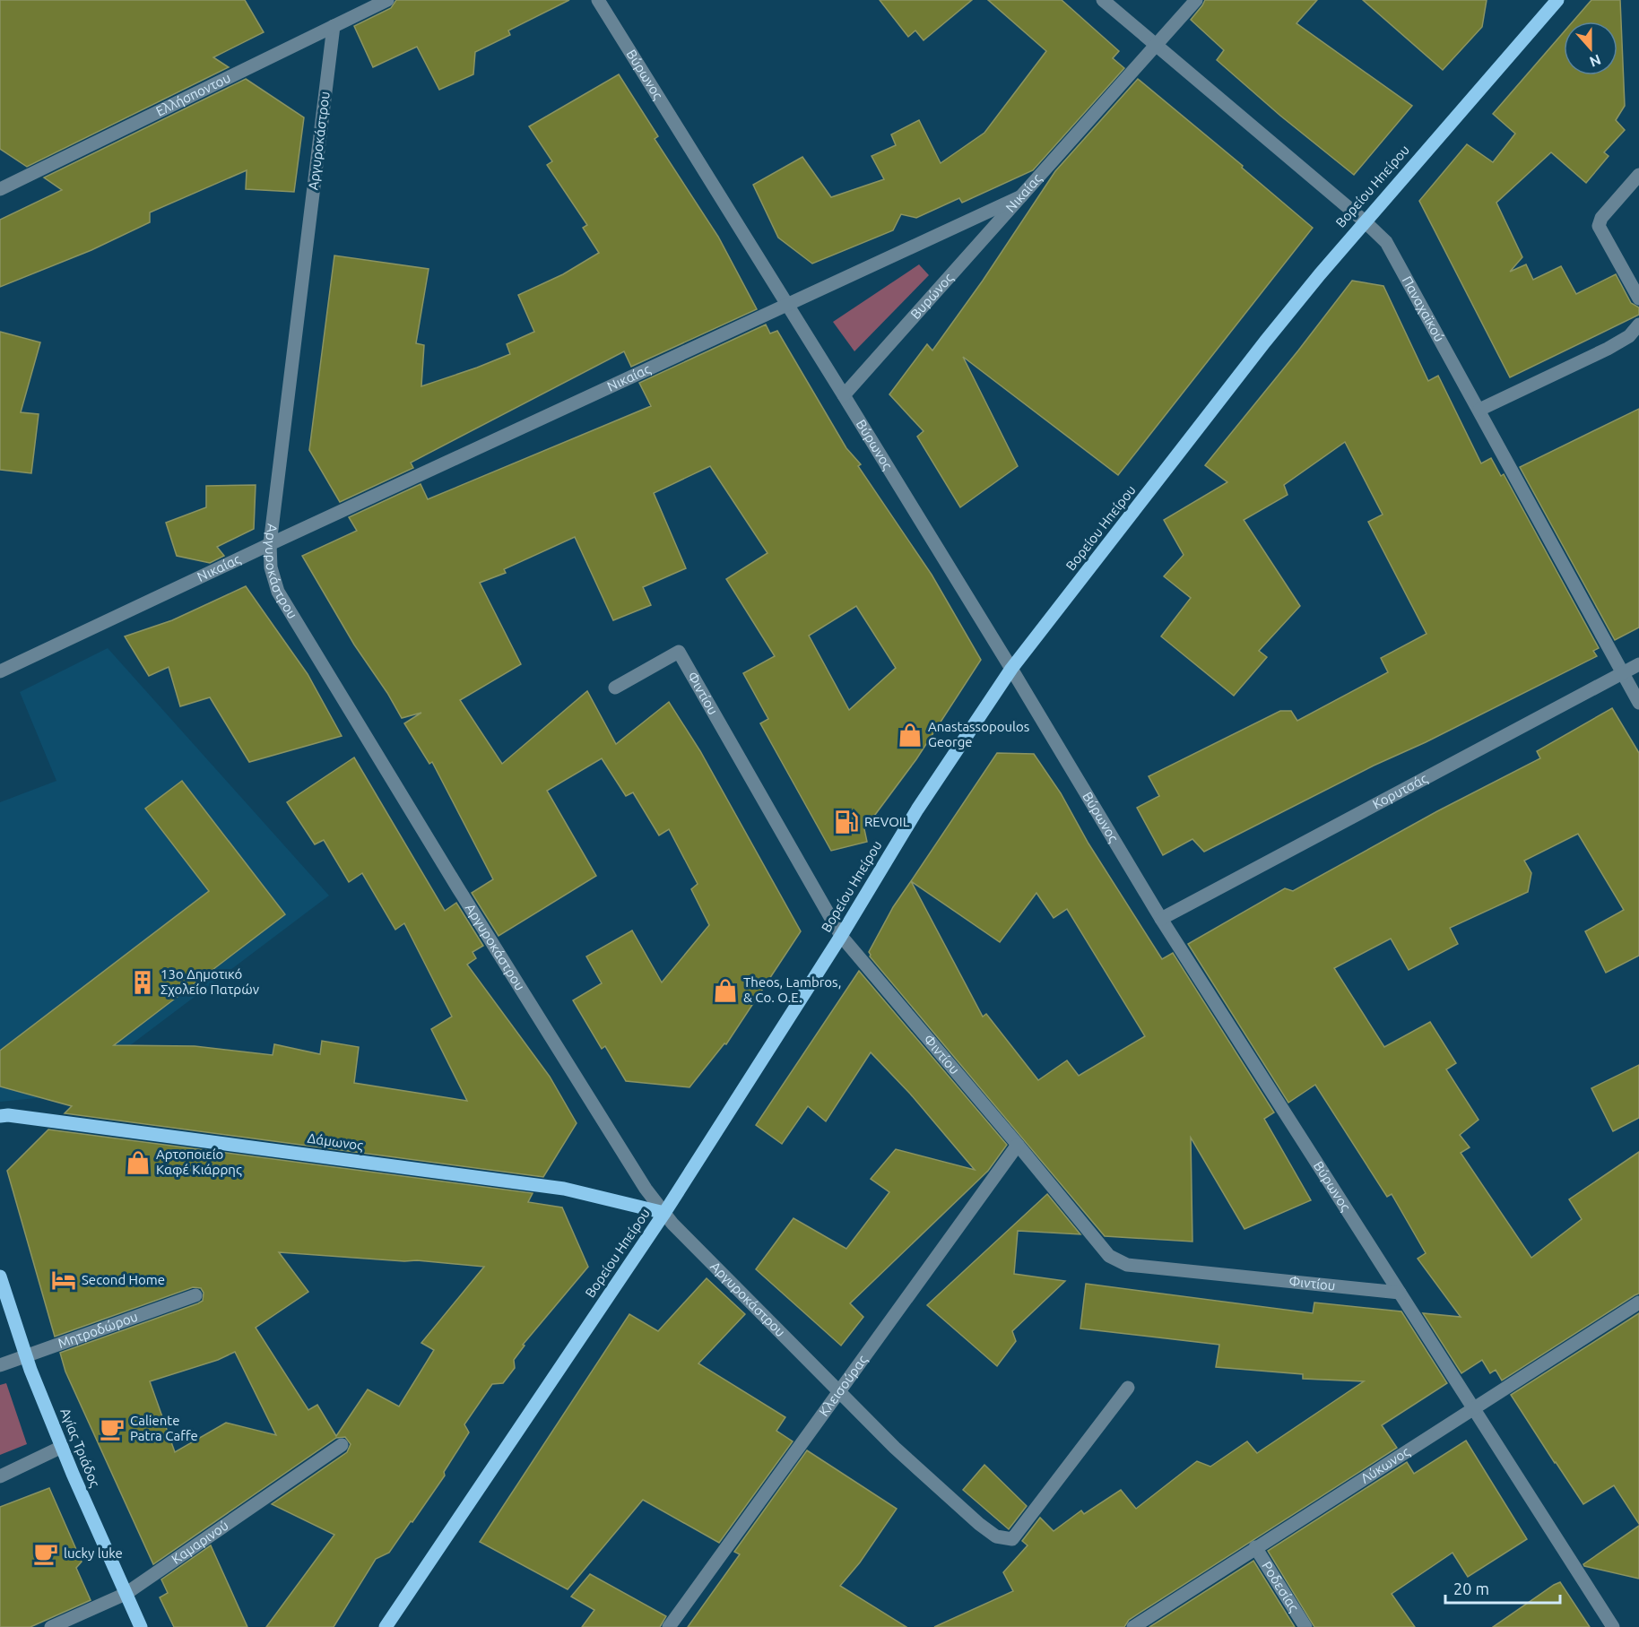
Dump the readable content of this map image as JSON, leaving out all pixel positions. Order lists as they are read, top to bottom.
{
  "streets": {
    "main road": ["Βορείου Ηπείρου", "Δάμωνος", "Αγίας Τριάδος"],
    "street": [
      "Βύρωνος",
      "Ελλήσποντου",
      "Αργυροκάστρου",
      "Νικαίας",
      "Βυρώνος",
      "Παναχαϊκού",
      "Φιντίου",
      "Κορυτσάς",
      "Μητροδώρου",
      "Κλεισούρας",
      "Λύκωνος",
      "Καμαρινού",
      "Ροδεσίας"
    ]
  },
  "crossings": [
    ["Βύρωνος", "Βορείου Ηπείρου"],
    ["Βύρωνος", "Νικαίας"],
    ["Βύρωνος", "Βυρώνος"],
    ["Βύρωνος", "Φιντίου"],
    ["Βύρωνος", "Κορυτσάς"],
    ["Βύρωνος", "Λύκωνος"],
    ["Ελλήσποντου", "Αργυροκάστρου"],
    ["Αργυροκάστρου", "Βορείου Ηπείρου"],
    ["Αργυροκάστρου", "Νικαίας"],
    ["Αργυροκάστρου", "Δάμωνος"],
    ["Αργυροκάστρου", "Κλεισούρας"],
    ["Βορείου Ηπείρου", "Παναχαϊκού"],
    ["Βορείου Ηπείρου", "Φιντίου"],
    ["Βορείου Ηπείρου", "Δάμωνος"],
    ["Νικαίας", "Βυρώνος"],
    ["Νικαίας", "Παναχαϊκού"],
    ["Παναχαϊκού", "Κορυτσάς"],
    ["Φιντίου", "Κλεισούρας"],
    ["Μητροδώρου", "Αγίας Τριάδος"],
    ["Αγίας Τριάδος", "Καμαρινού"],
    ["Λύκωνος", "Ροδεσίας"]
  ],
  "places": {
    "shop": ["Anastassopoulos George", "Theos, Lambros, & Co. O.E.", "Αρτοποιείο Καφέ Κιάρρης"],
    "fuel station": ["REVOIL"],
    "building": ["13ο Δημοτικό Σχολείο Πατρών"],
    "hotel": ["Second Home"],
    "cafe": ["Caliente Patra Caffe", "lucky luke"]
  },
  "scale_bar": "20 m",
  "north": "bottom"
}
